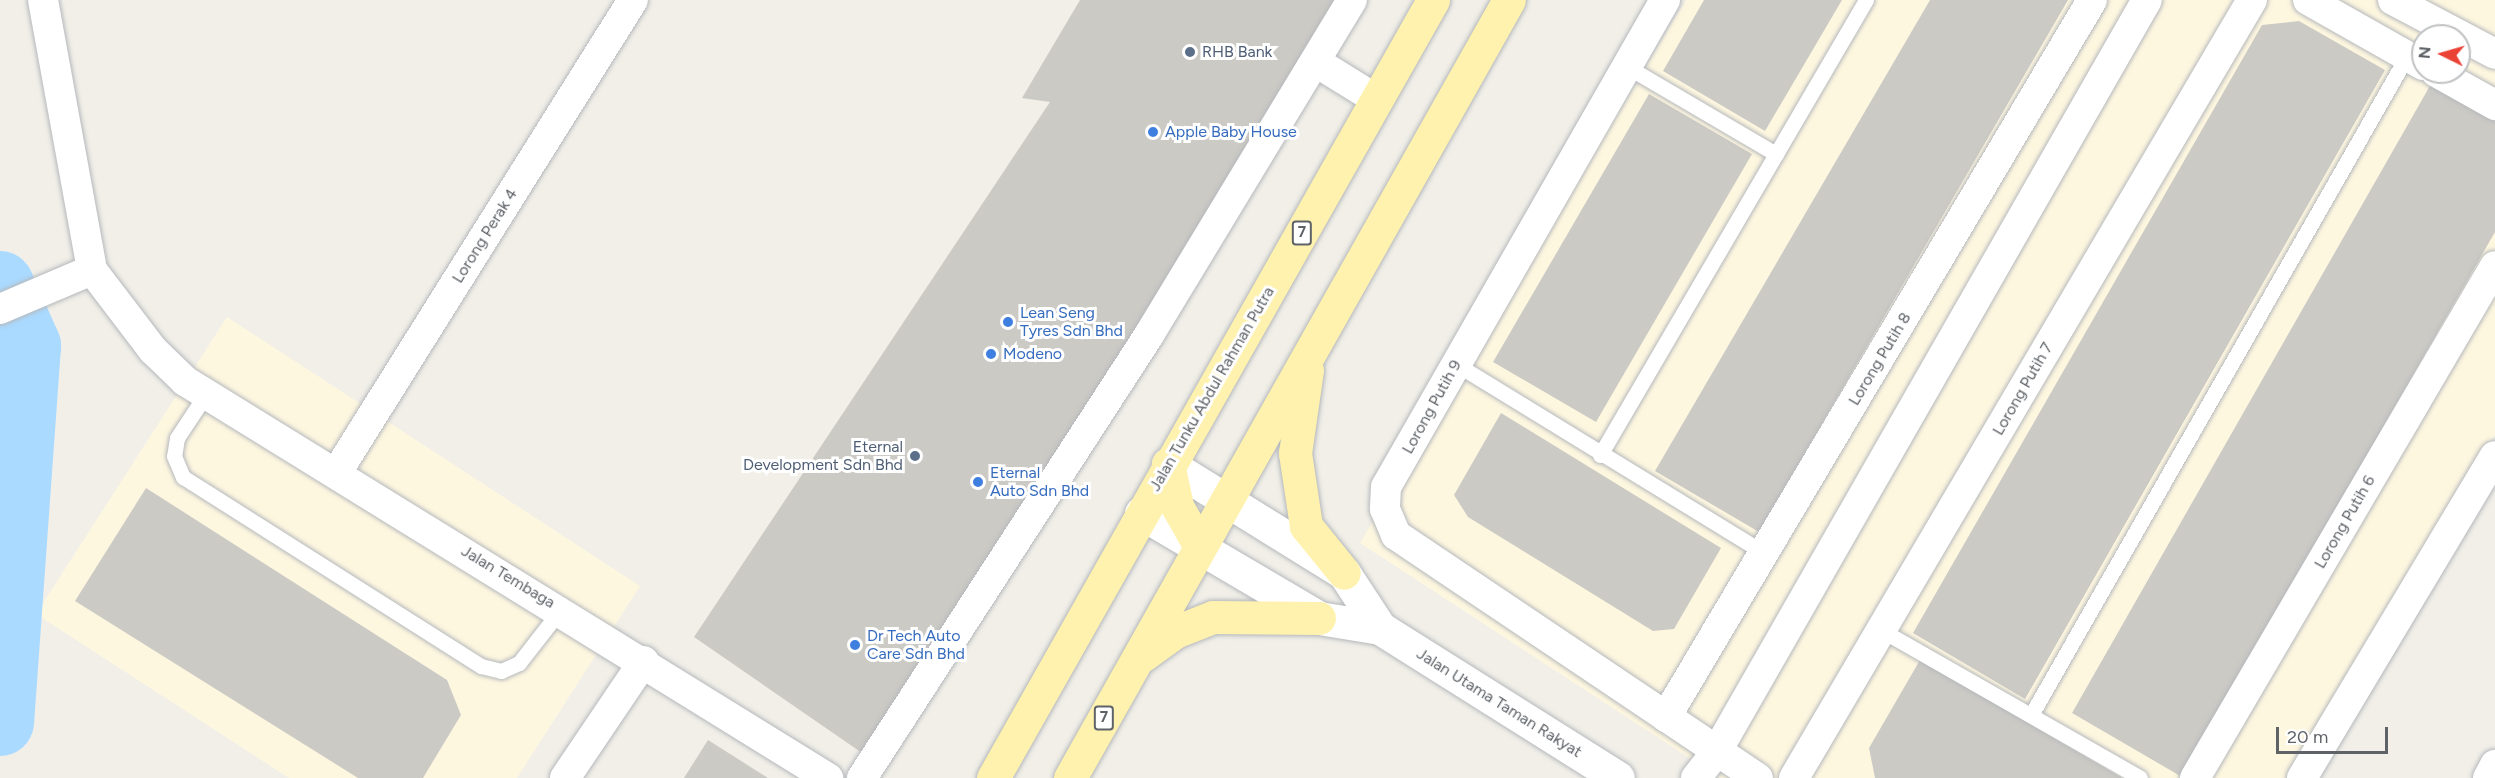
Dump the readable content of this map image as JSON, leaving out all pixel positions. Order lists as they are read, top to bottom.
{
  "streets": {
    "main road": ["7", "Jalan Tunku Abdul Rahman Putra"],
    "street": [
      "Lorong Perak 4",
      "Lorong Putih 8",
      "Lorong Putih 7",
      "Lorong Putih 9",
      "Lorong Putih 6",
      "Jalan Tembaga",
      "Jalan Utama Taman Rakyat"
    ]
  },
  "crossings": [
    ["7", "Jalan Utama Taman Rakyat"],
    ["Lorong Perak 4", "Jalan Tembaga"],
    ["Lorong Putih 8", "Lorong Putih 9"],
    ["Jalan Tunku Abdul Rahman Putra", "Jalan Utama Taman Rakyat"]
  ],
  "places": [
    "RHB Bank",
    "Apple Baby House",
    "Lean Seng Tyres Sdn Bhd",
    "Modeno",
    "Eternal Development Sdn Bhd",
    "Eternal Auto Sdn Bhd",
    "Dr Tech Auto Care Sdn Bhd"
  ],
  "scale_bar": "20 m",
  "north": "left"
}
